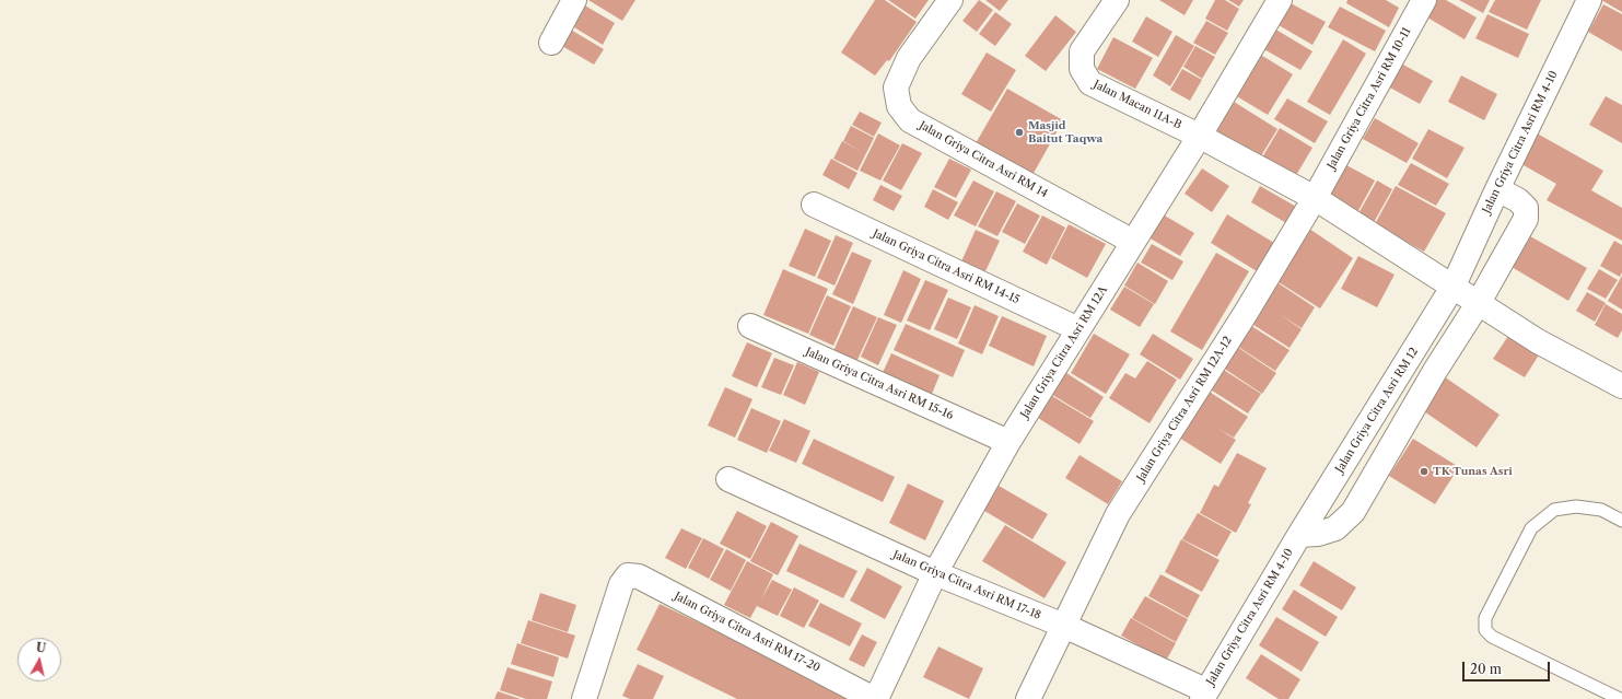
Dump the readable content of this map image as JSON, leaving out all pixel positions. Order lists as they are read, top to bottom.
{
  "streets": {
    "street": [
      "Jalan Griya Citra Asri RM 10-11",
      "Jalan Macan 11A-B",
      "Jalan Griya Citra Asri RM 4-10",
      "Jalan Griya Citra Asri RM 14",
      "Jalan Griya Citra Asri RM 14-15",
      "Jalan Griya Citra Asri RM 12A",
      "Jalan Griya Citra Asri RM 15-16",
      "Jalan Griya Citra Asri RM 12A-12",
      "Jalan Griya Citra Asri RM 12",
      "Jalan Griya Citra Asri RM 17-18",
      "Jalan Griya Citra Asri RM 17-20"
    ]
  },
  "crossings": [
    ["Jalan Griya Citra Asri RM 10-11", "Jalan Macan 11A-B"],
    ["Jalan Griya Citra Asri RM 10-11", "Jalan Griya Citra Asri RM 12A-12"],
    ["Jalan Macan 11A-B", "Jalan Griya Citra Asri RM 4-10"],
    ["Jalan Macan 11A-B", "Jalan Griya Citra Asri RM 12A"],
    ["Jalan Macan 11A-B", "Jalan Griya Citra Asri RM 12A-12"],
    ["Jalan Macan 11A-B", "Jalan Griya Citra Asri RM 12"],
    ["Jalan Griya Citra Asri RM 4-10", "Jalan Griya Citra Asri RM 12"],
    ["Jalan Griya Citra Asri RM 4-10", "Jalan Griya Citra Asri RM 17-18"],
    ["Jalan Griya Citra Asri RM 14", "Jalan Griya Citra Asri RM 12A"],
    ["Jalan Griya Citra Asri RM 14-15", "Jalan Griya Citra Asri RM 12A"],
    ["Jalan Griya Citra Asri RM 12A", "Jalan Griya Citra Asri RM 15-16"],
    ["Jalan Griya Citra Asri RM 12A", "Jalan Griya Citra Asri RM 17-18"],
    ["Jalan Griya Citra Asri RM 12A", "Jalan Griya Citra Asri RM 17-20"],
    ["Jalan Griya Citra Asri RM 12A-12", "Jalan Griya Citra Asri RM 17-18"]
  ],
  "places": ["Masjid Baitut Taqwa", "TK Tunas Asri"],
  "scale_bar": "20 m",
  "north": "top"
}
